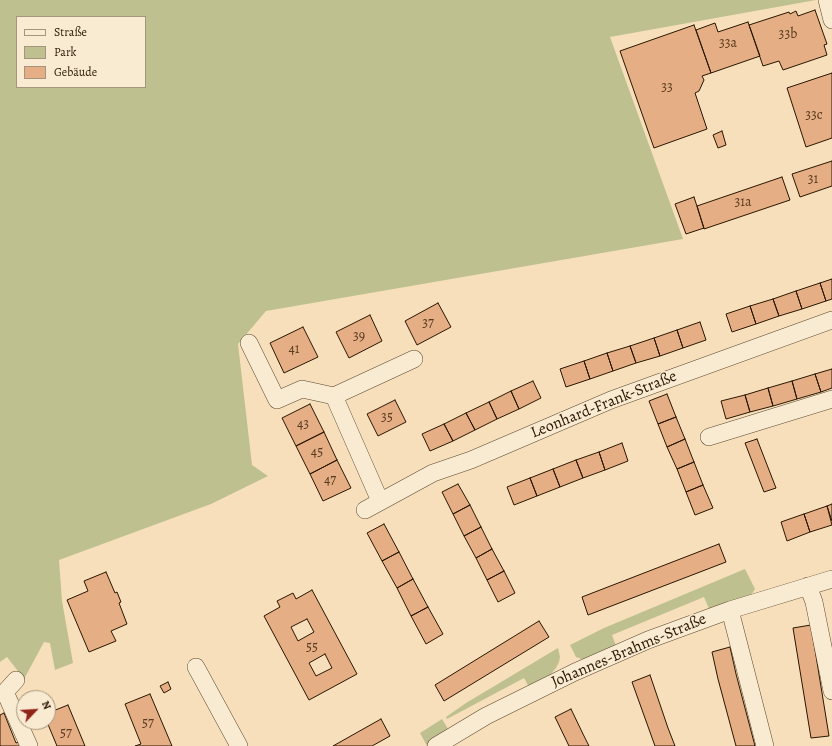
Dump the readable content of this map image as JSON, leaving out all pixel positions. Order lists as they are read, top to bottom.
{
  "streets": {
    "street": ["Leonhard-Frank-Straße", "Johannes-Brahms-Straße"]
  },
  "house_numbers": [
    "33b",
    "33a",
    "33",
    "33c",
    "31",
    "31a",
    "37",
    "39",
    "41",
    "35",
    "43",
    "45",
    "47",
    "55",
    "57",
    "57"
  ],
  "legend": ["Straße", "Park", "Gebäude"],
  "north": "top right"
}
